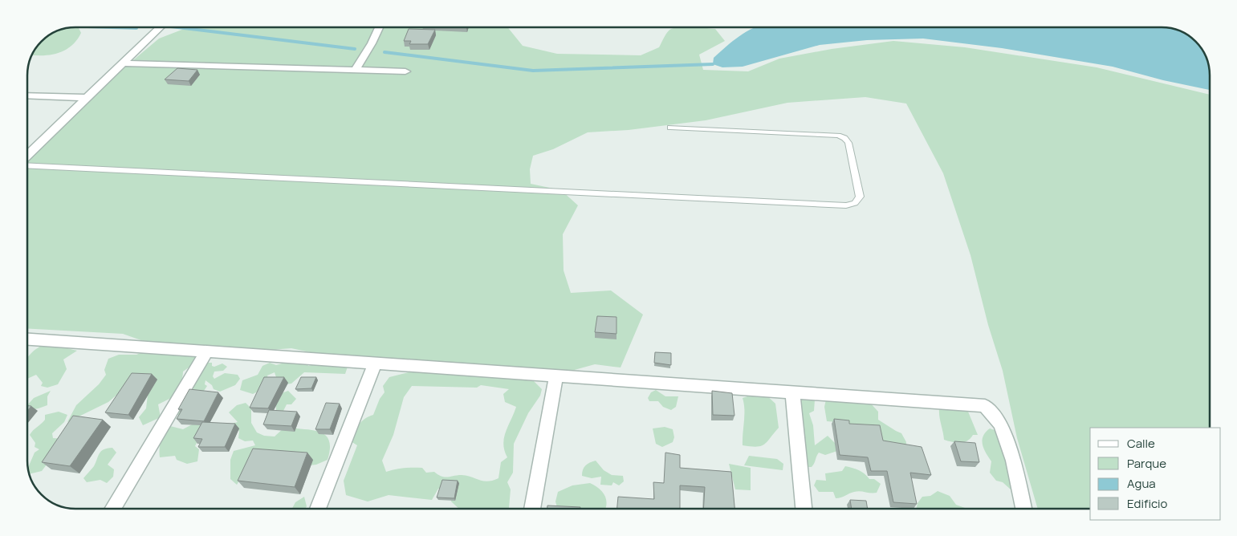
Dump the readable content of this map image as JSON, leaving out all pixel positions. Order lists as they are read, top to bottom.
{
  "legend": [
    "Calle",
    "Parque",
    "Agua",
    "Edificio"
  ]
}
